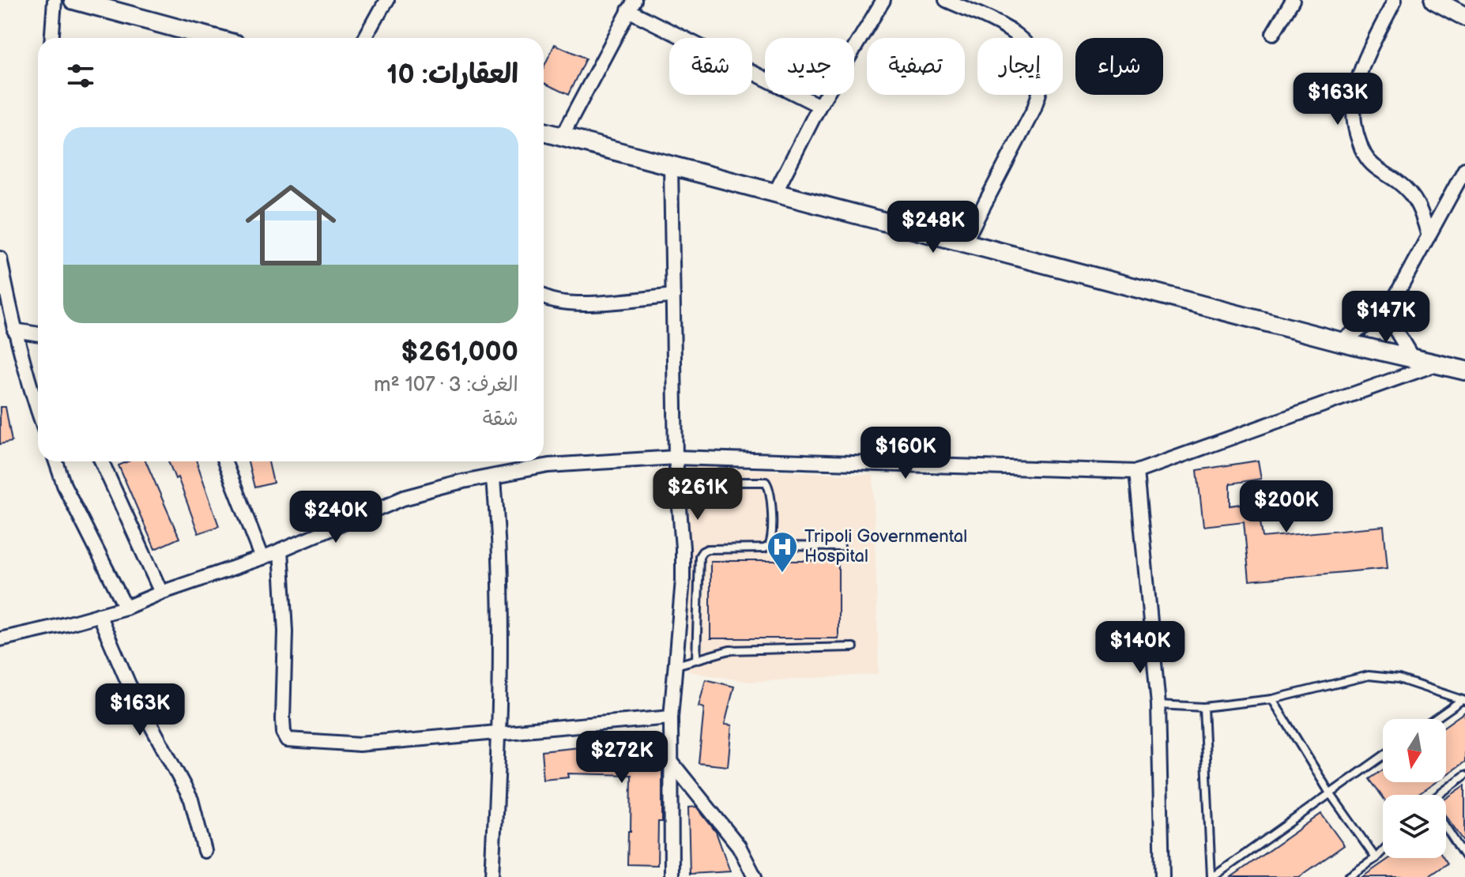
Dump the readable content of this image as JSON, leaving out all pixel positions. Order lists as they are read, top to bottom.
{
  "places": {
    "hospital": ["Tripoli Governmental Hospital"]
  },
  "north": "bottom",
  "page": {
    "chip": [
      "شراء",
      "إيجار",
      "تصفية",
      "جديد",
      "شقة"
    ],
    "heading": "العقارات: 10",
    "price": [
      "$163K",
      "$248K",
      "$147K",
      "$160K",
      "$261K",
      "$200K",
      "$240K",
      "$140K",
      "$163K",
      "$272K"
    ],
    "list": [
      {
        "name": "$261,000",
        "note": "الغرف: 3 · 107 m² · شقة"
      }
    ]
  }
}
